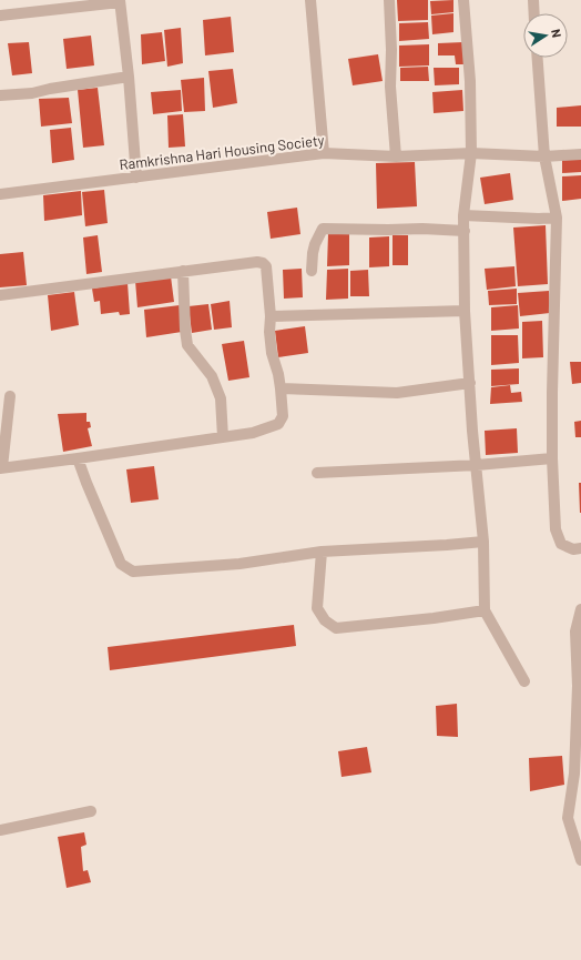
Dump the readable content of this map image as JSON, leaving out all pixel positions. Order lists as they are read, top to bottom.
{
  "streets": {
    "street": ["Ramkrishna Hari Housing Society"]
  },
  "north": "right"
}
